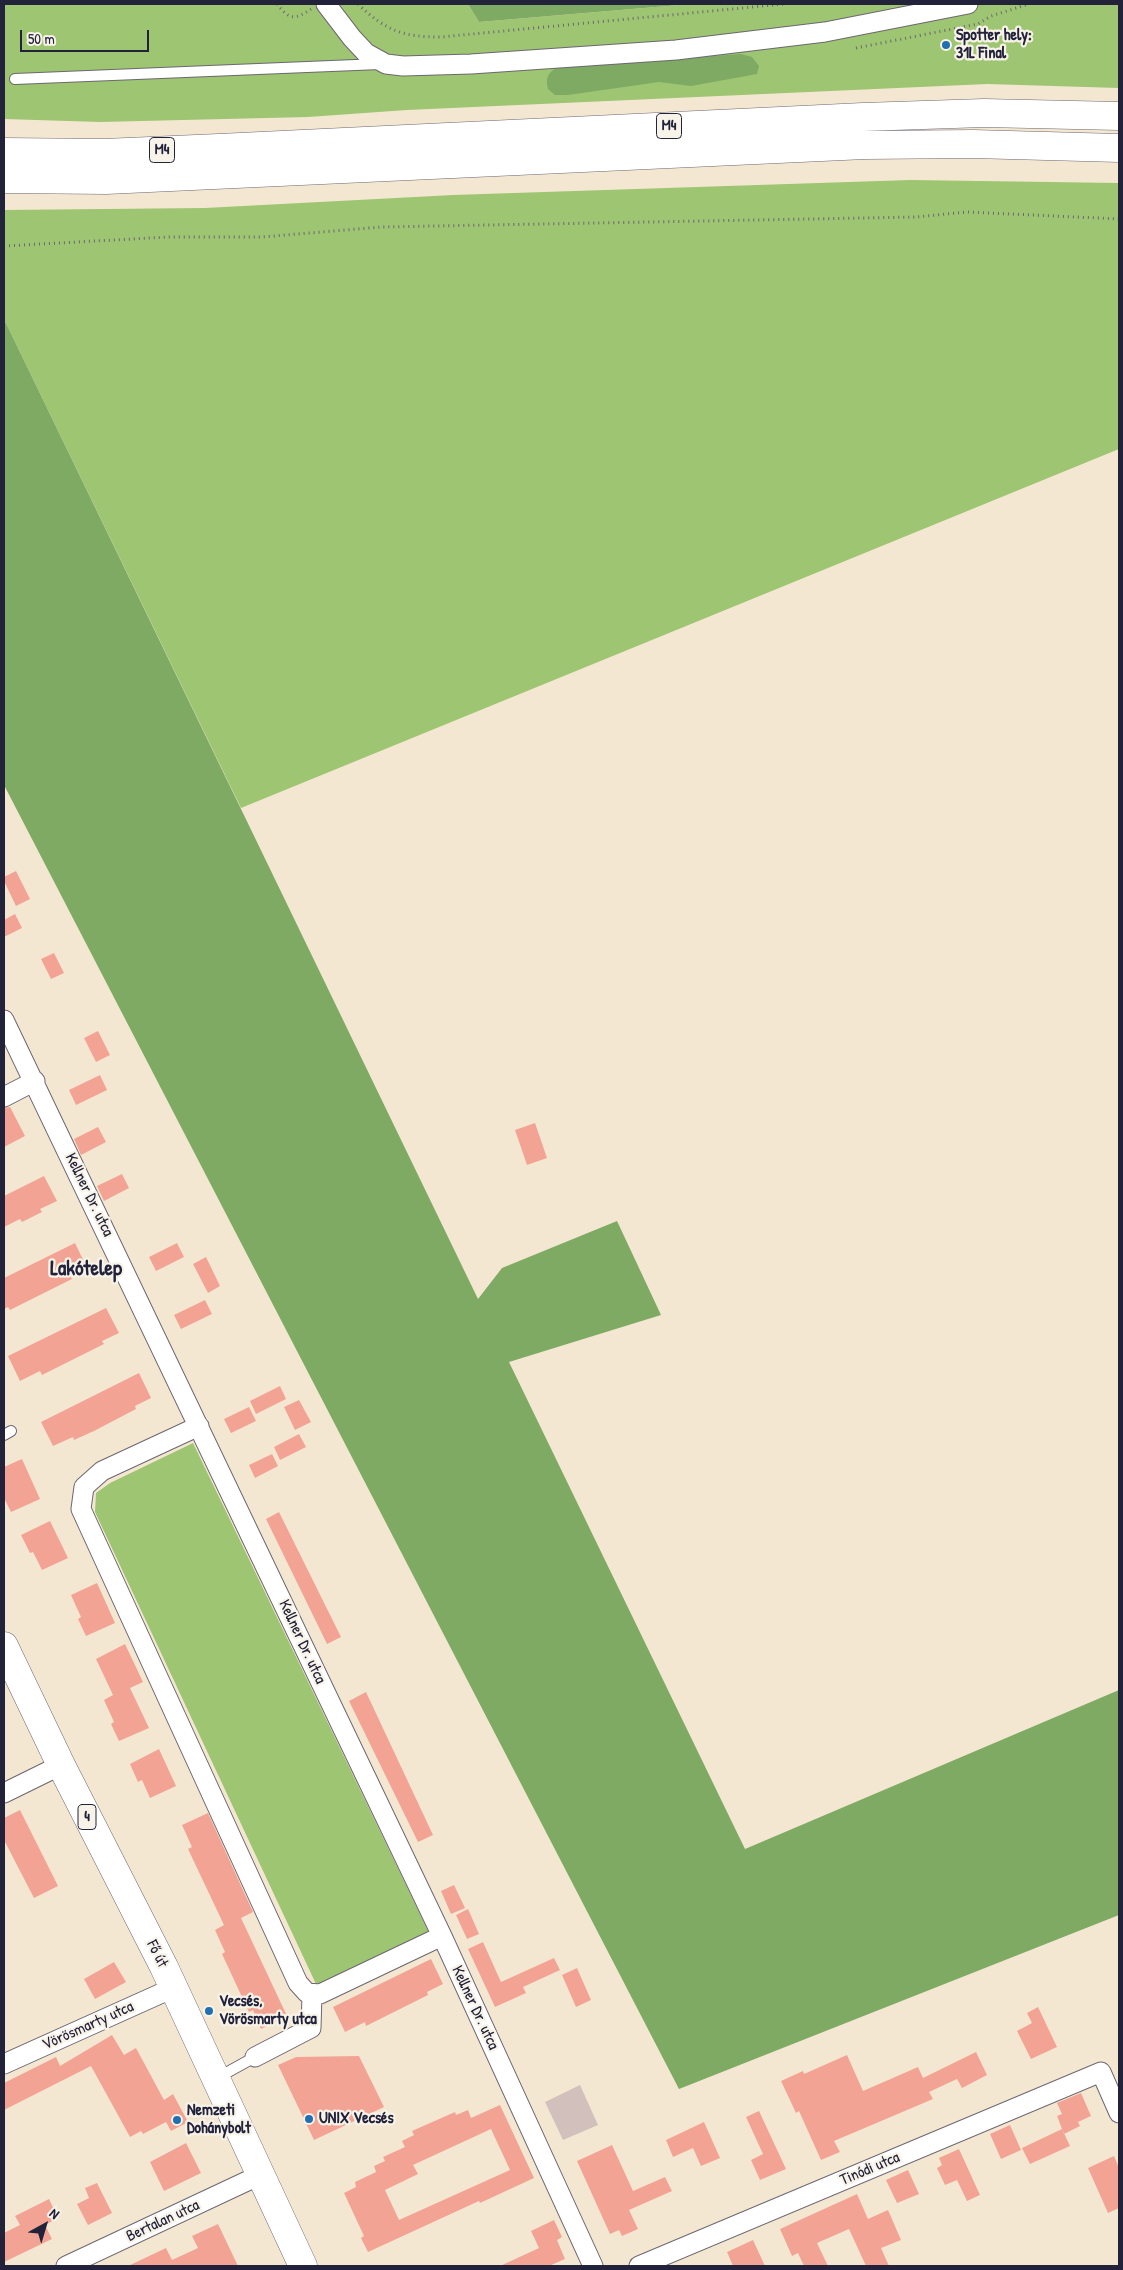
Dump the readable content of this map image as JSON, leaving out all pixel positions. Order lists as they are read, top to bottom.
{
  "streets": {
    "main road": ["M4", "4", "Fő út"],
    "street": [
      "Kellner Dr. utca",
      "Vörösmarty utca",
      "Tinódi utca",
      "Bertalan utca"
    ]
  },
  "crossings": [
    ["Fő út", "Vörösmarty utca"],
    ["Fő út", "Bertalan utca"]
  ],
  "districts": ["Lakótelep"],
  "places": [
    "Spotter hely: 31L Final",
    "Vecsés, Vörösmarty utca",
    "UNIX Vecsés",
    "Nemzeti Dohánybolt"
  ],
  "scale_bar": "50 m",
  "north": "top right"
}
